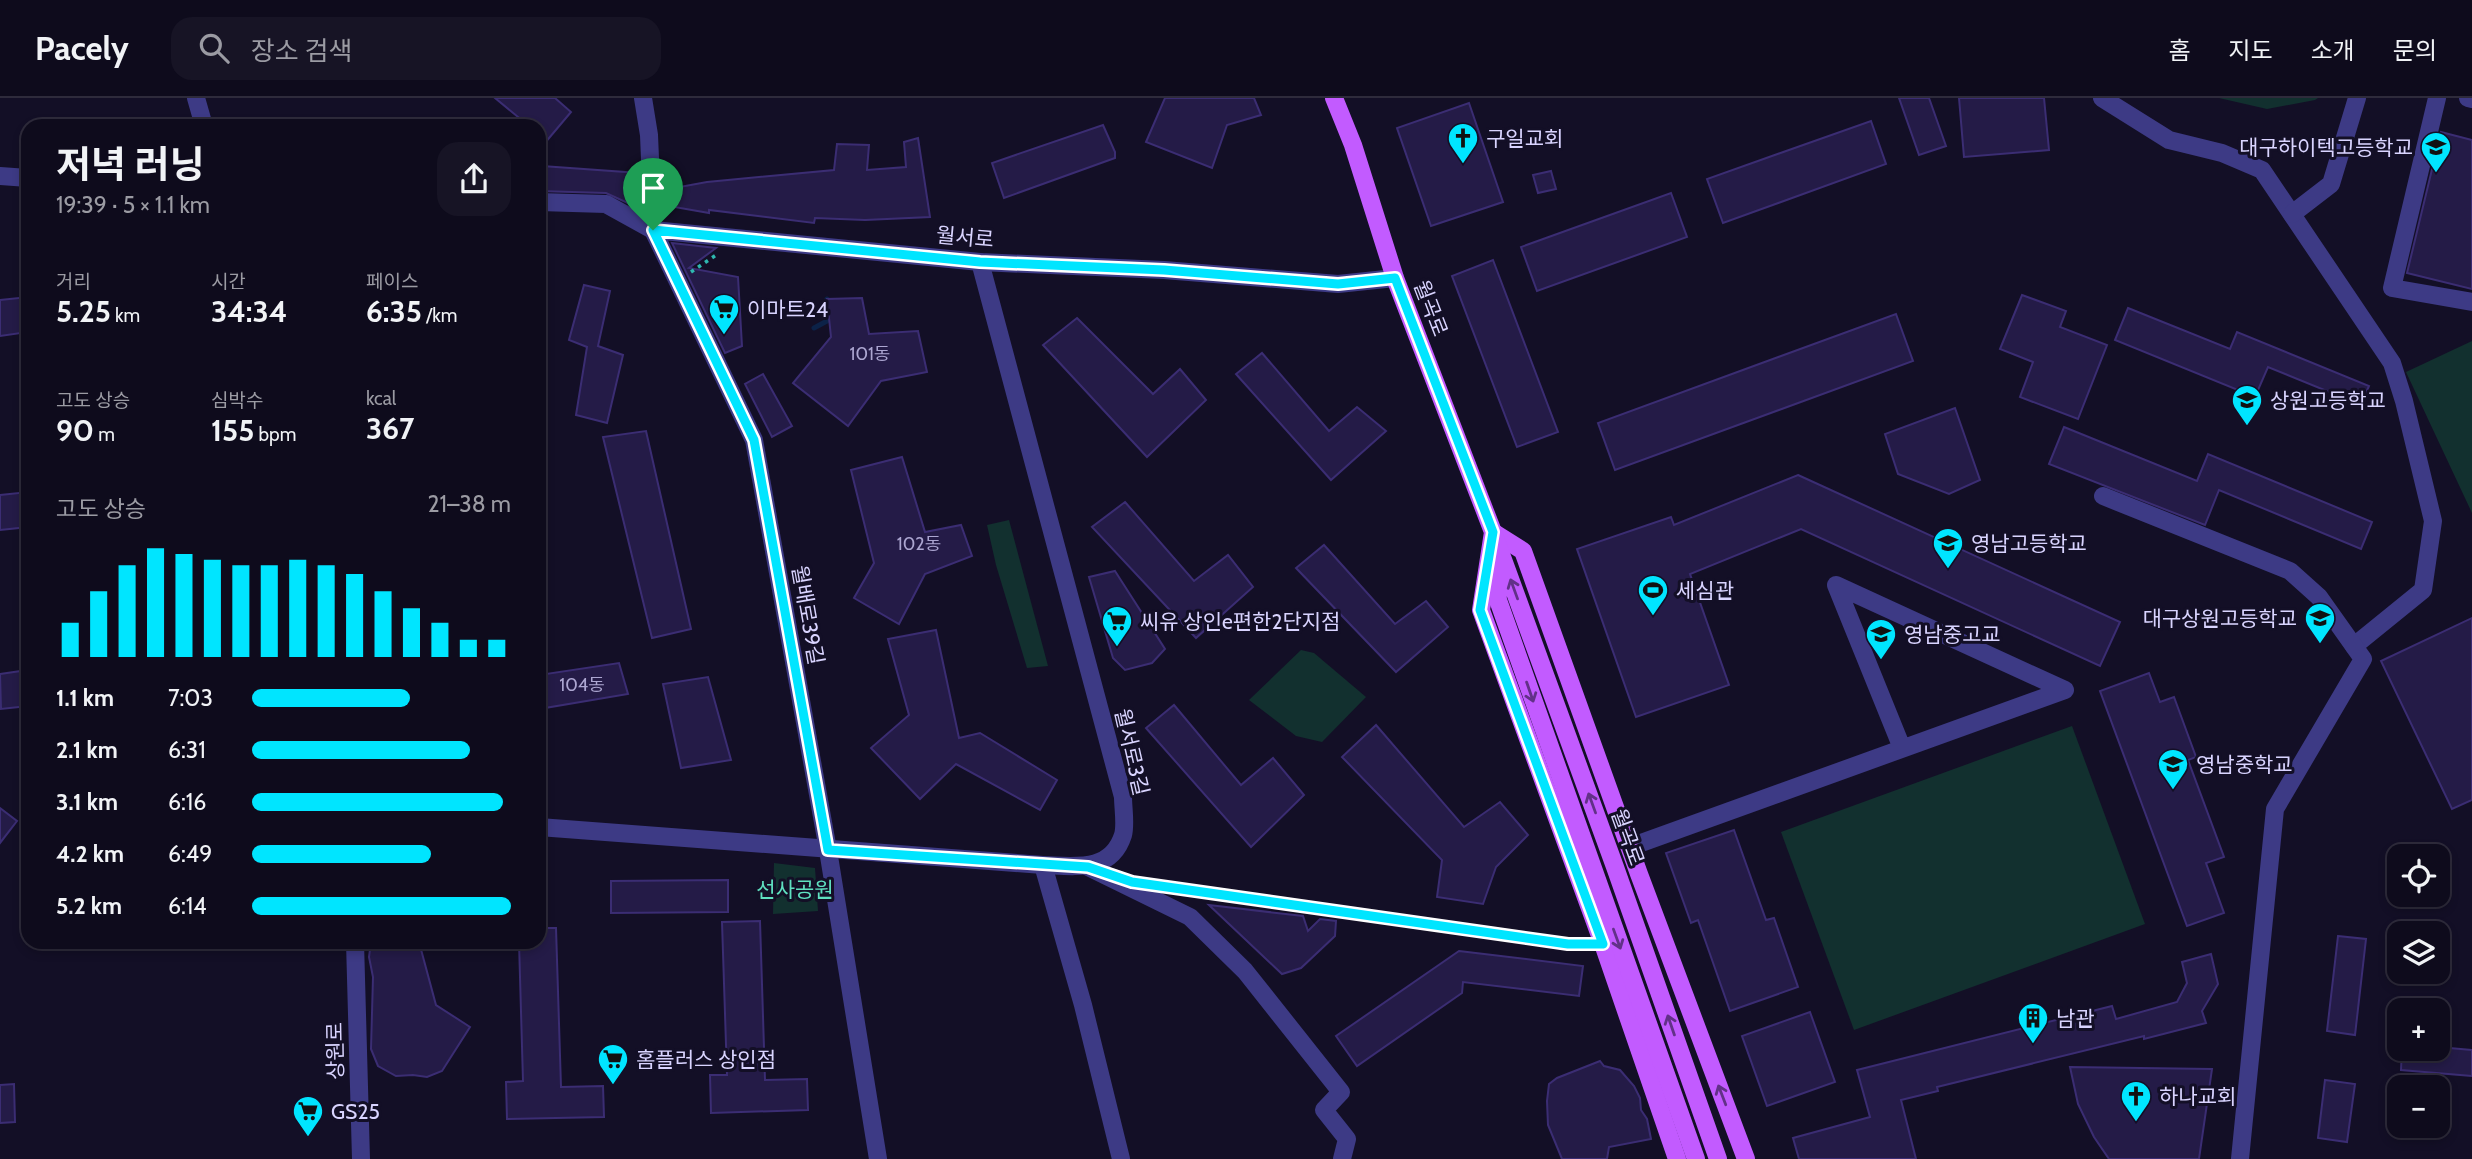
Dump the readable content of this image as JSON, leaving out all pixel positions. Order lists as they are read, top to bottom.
{
  "streets": {
    "main road": ["월곡로"],
    "street": [
      "월서로",
      "월배로39길",
      "월서로3길",
      "상원로"
    ]
  },
  "crossings": [
    ["월서로", "월곡로"],
    ["월서로", "월배로39길"],
    ["월서로", "월서로3길"]
  ],
  "parks": ["선사공원"],
  "places": {
    "church": ["구일교회", "하나교회"],
    "school or university": [
      "대구하이텍고등학교",
      "상원고등학교",
      "영남고등학교",
      "대구상원고등학교",
      "영남중고교",
      "영남중학교"
    ],
    "supermarket": [
      "이마트24",
      "씨유 상인e편한2단지점",
      "홈플러스 상인점",
      "GS25"
    ],
    "sports": ["세심관"],
    "building": ["남관"]
  },
  "house_numbers": ["101동", "102동", "104동"],
  "page": {
    "header": "Pacely",
    "search": "장소 검색",
    "nav": [
      "홈",
      "지도",
      "소개",
      "문의"
    ],
    "heading": ["저녁 러닝", "19:39 · 5 × 1.1 km"],
    "stats": [
      ["거리", "5.25 km"],
      ["시간", "34:34"],
      ["페이스", "6:35 /km"],
      ["고도 상승", "90 m"],
      ["심박수", "155 bpm"],
      ["kcal", "367"]
    ],
    "chart": ["고도 상승", "21–38 m"],
    "list": [
      {
        "name": "1.1 km",
        "note": "7:03"
      },
      {
        "name": "2.1 km",
        "note": "6:31"
      },
      {
        "name": "3.1 km",
        "note": "6:16"
      },
      {
        "name": "4.2 km",
        "note": "6:49"
      },
      {
        "name": "5.2 km",
        "note": "6:14"
      }
    ],
    "map_buttons": ["+", "−"]
  }
}
